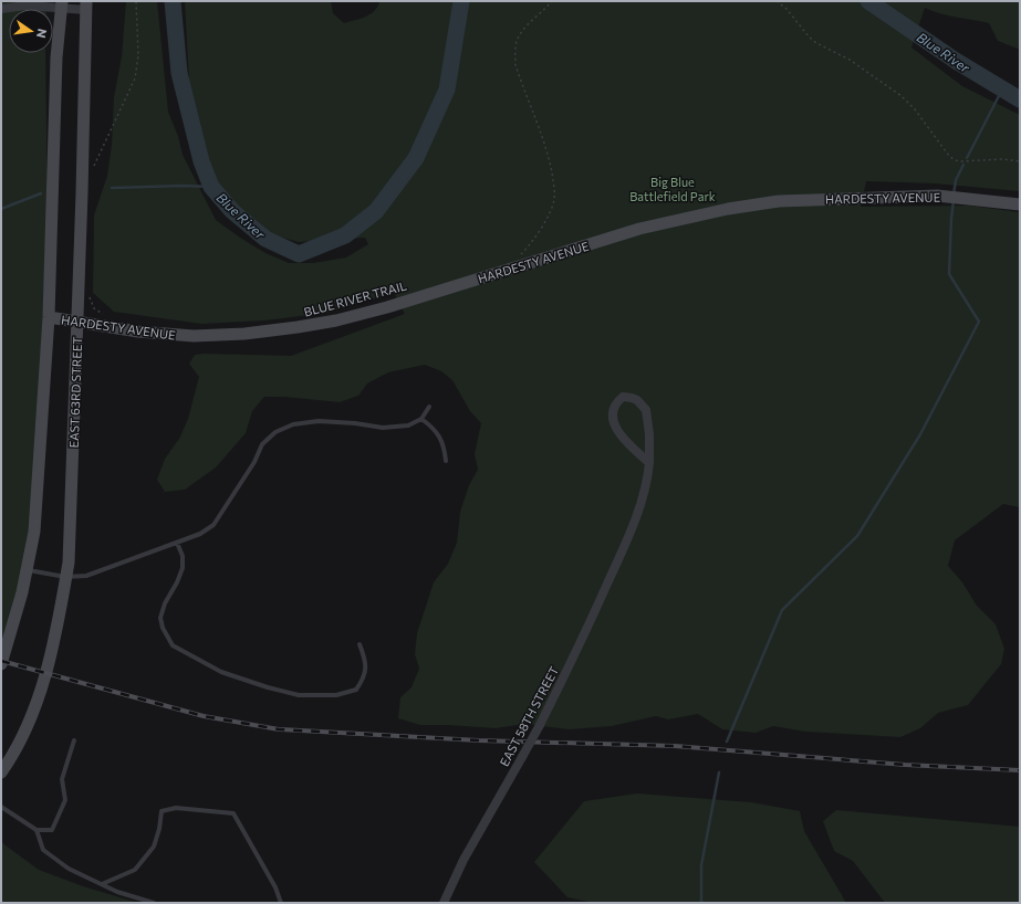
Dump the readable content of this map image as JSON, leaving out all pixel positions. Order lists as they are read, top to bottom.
{
  "streets": {
    "main road": ["HARDESTY AVENUE", "EAST 63RD STREET"],
    "street": ["EAST 58TH STREET"]
  },
  "crossings": [
    ["HARDESTY AVENUE", "EAST 63RD STREET"]
  ],
  "water": ["Blue River"],
  "parks": ["Big Blue Battlefield Park"],
  "north": "right"
}
